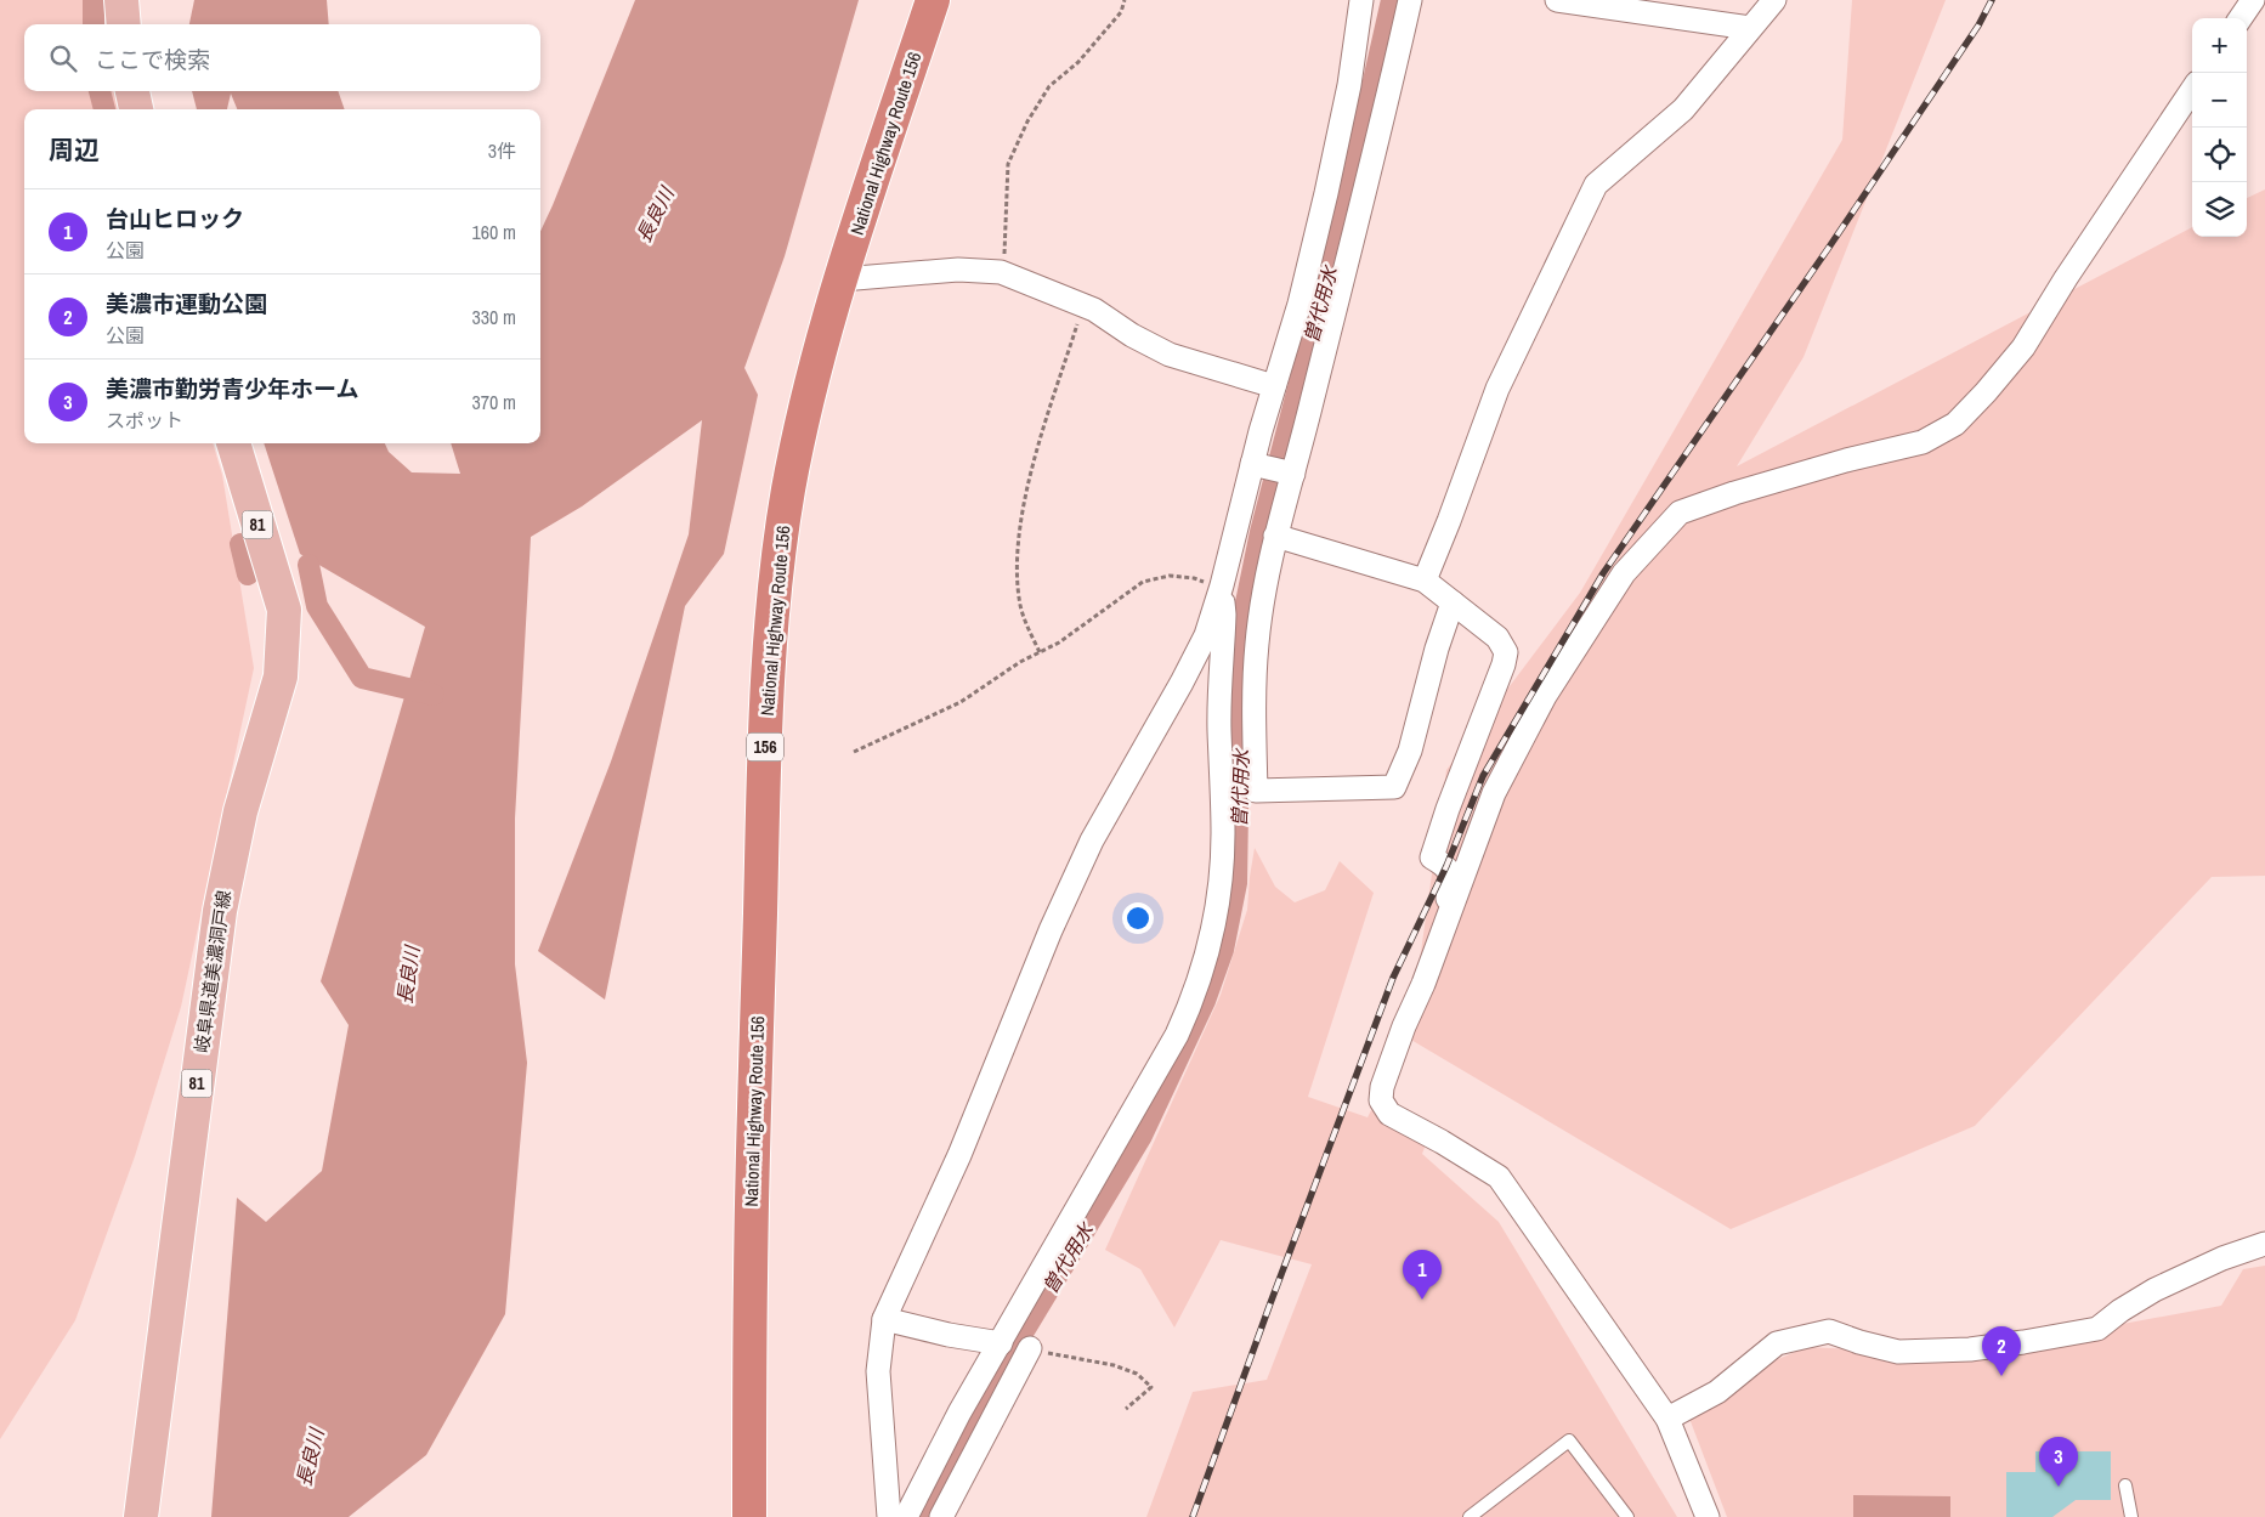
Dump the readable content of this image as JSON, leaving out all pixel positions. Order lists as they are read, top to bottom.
{
  "streets": {
    "highway": ["National Highway Route 156", "156"],
    "main road": ["81", "岐阜県道美濃洞戸線"]
  },
  "water": ["長良川", "曽代用水"],
  "page": {
    "map_buttons": ["+", "−"],
    "search": "ここで検索",
    "heading": ["周辺", "3件"],
    "list": [
      {
        "mark": "1",
        "name": "台山ヒロック",
        "note": "公園",
        "value": "160 m"
      },
      {
        "mark": "2",
        "name": "美濃市運動公園",
        "note": "公園",
        "value": "330 m"
      },
      {
        "mark": "3",
        "name": "美濃市勤労青少年ホーム",
        "note": "スポット",
        "value": "370 m"
      }
    ],
    "pins": ["1", "2", "3"]
  }
}
